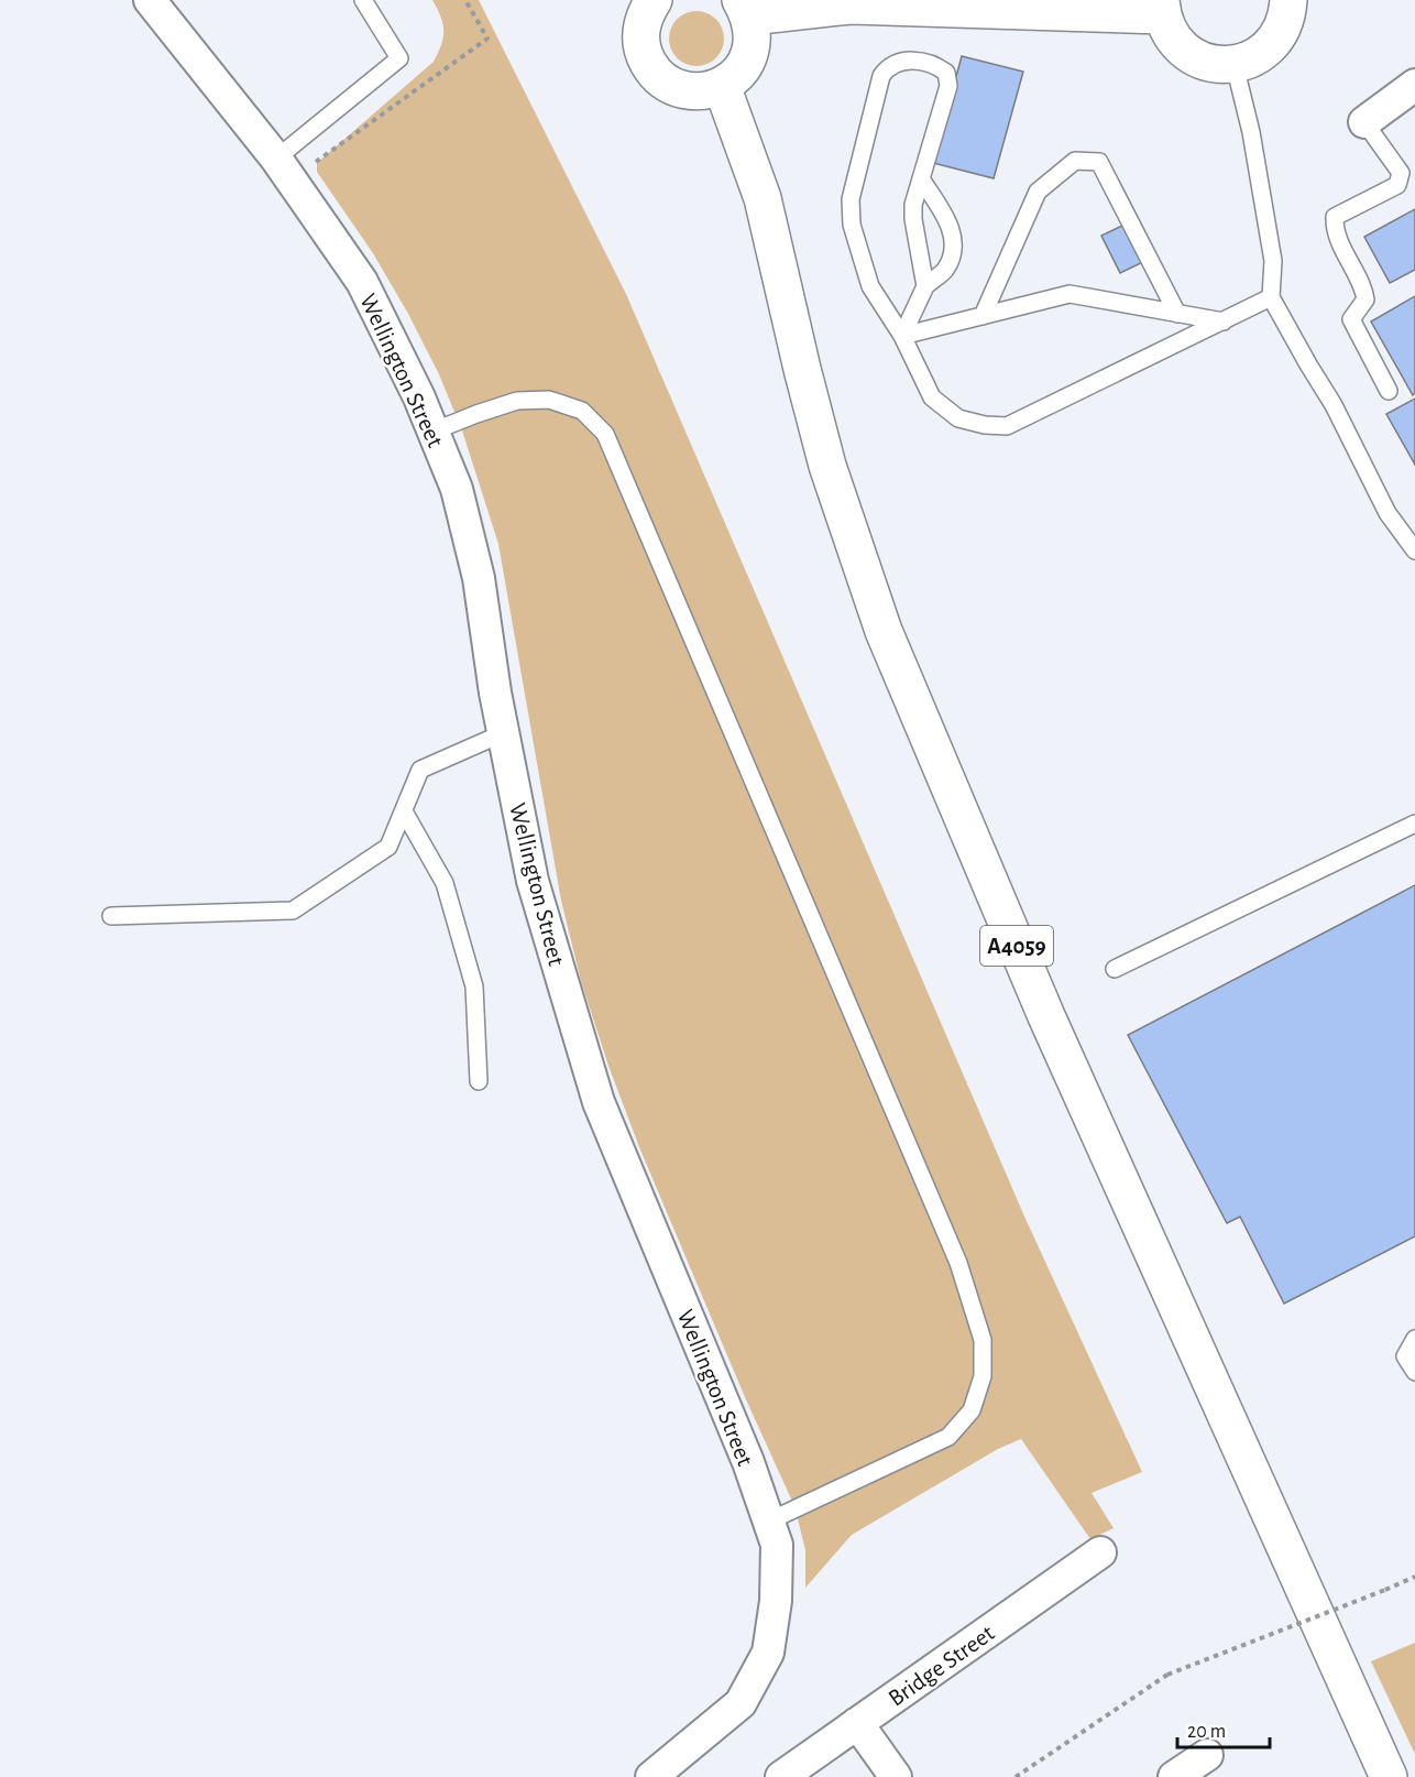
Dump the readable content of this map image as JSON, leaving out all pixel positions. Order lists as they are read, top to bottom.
{
  "streets": {
    "main road": ["A4059"],
    "street": ["Wellington Street", "Bridge Street"]
  },
  "scale_bar": "20 m"
}
